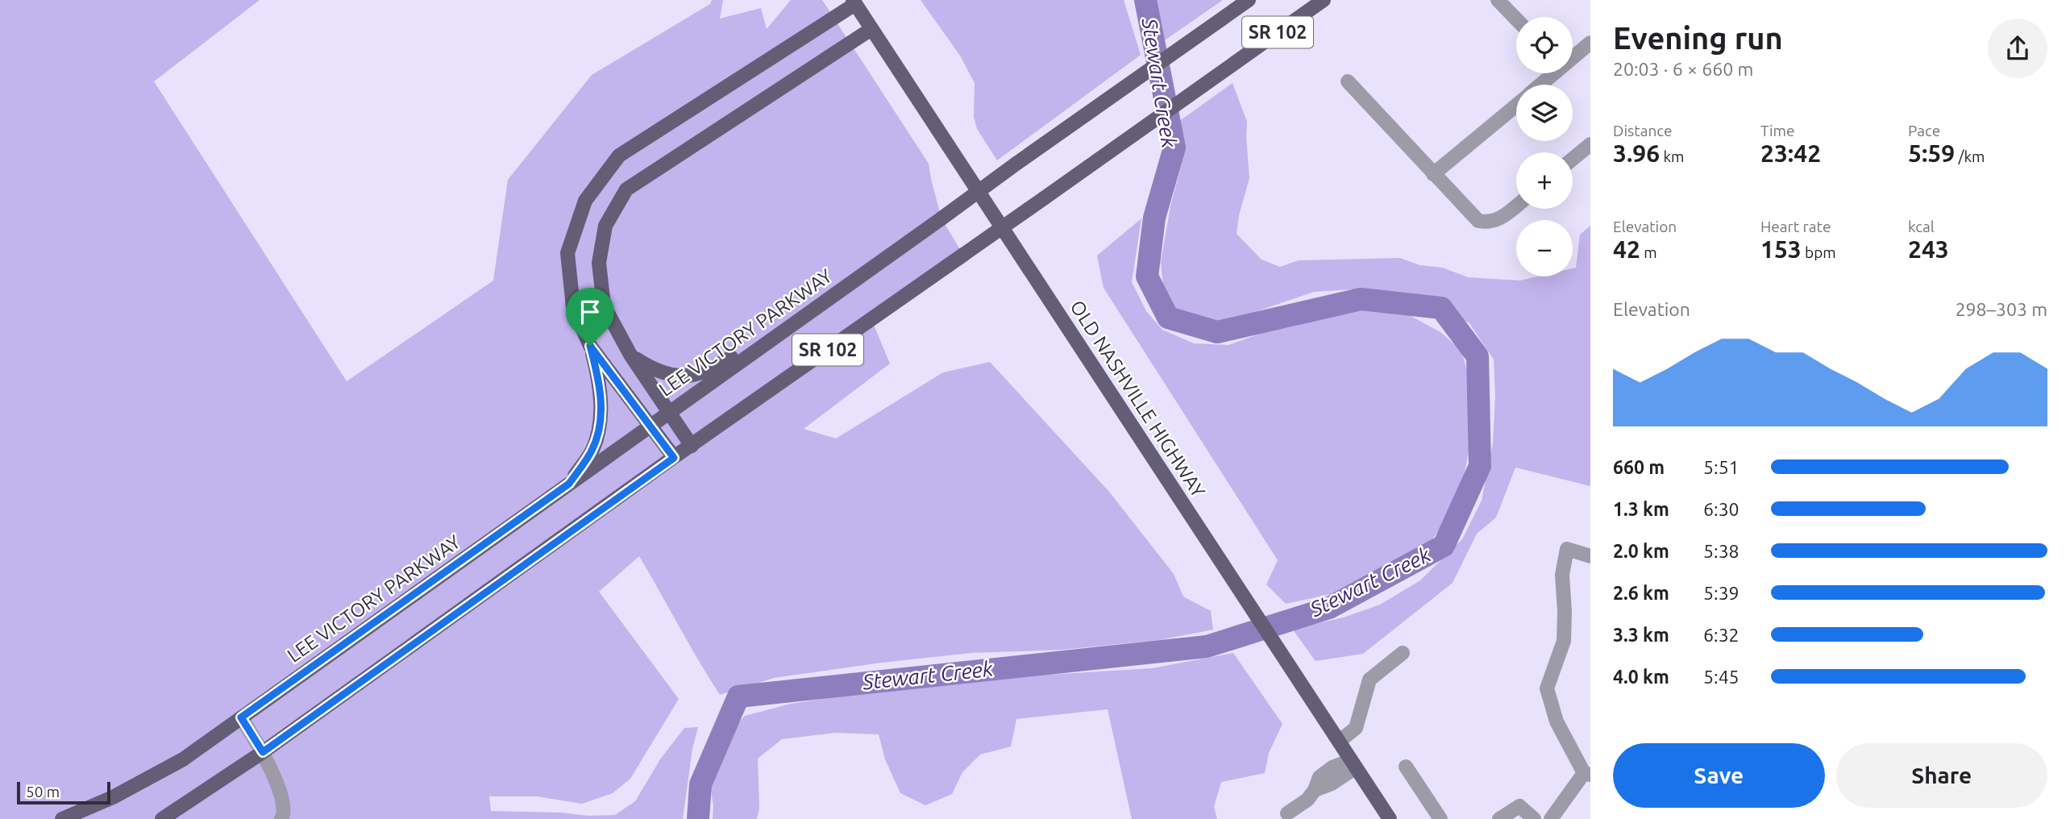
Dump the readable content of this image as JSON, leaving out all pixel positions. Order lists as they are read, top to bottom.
{
  "streets": {
    "main road": ["SR 102", "LEE VICTORY PARKWAY", "OLD NASHVILLE HIGHWAY"]
  },
  "water": ["Stewart Creek"],
  "scale_bar": "50 m",
  "page": {
    "heading": ["Evening run", "20:03 · 6 × 660 m"],
    "map_buttons": ["+", "−"],
    "stats": [
      ["Distance", "3.96 km"],
      ["Time", "23:42"],
      ["Pace", "5:59 /km"],
      ["Elevation", "42 m"],
      ["Heart rate", "153 bpm"],
      ["kcal", "243"]
    ],
    "chart": ["Elevation", "298–303 m"],
    "list": [
      {
        "name": "660 m",
        "note": "5:51"
      },
      {
        "name": "1.3 km",
        "note": "6:30"
      },
      {
        "name": "2.0 km",
        "note": "5:38"
      },
      {
        "name": "2.6 km",
        "note": "5:39"
      },
      {
        "name": "3.3 km",
        "note": "6:32"
      },
      {
        "name": "4.0 km",
        "note": "5:45"
      }
    ],
    "buttons": ["Save", "Share"],
    "scale": "50 m"
  }
}
